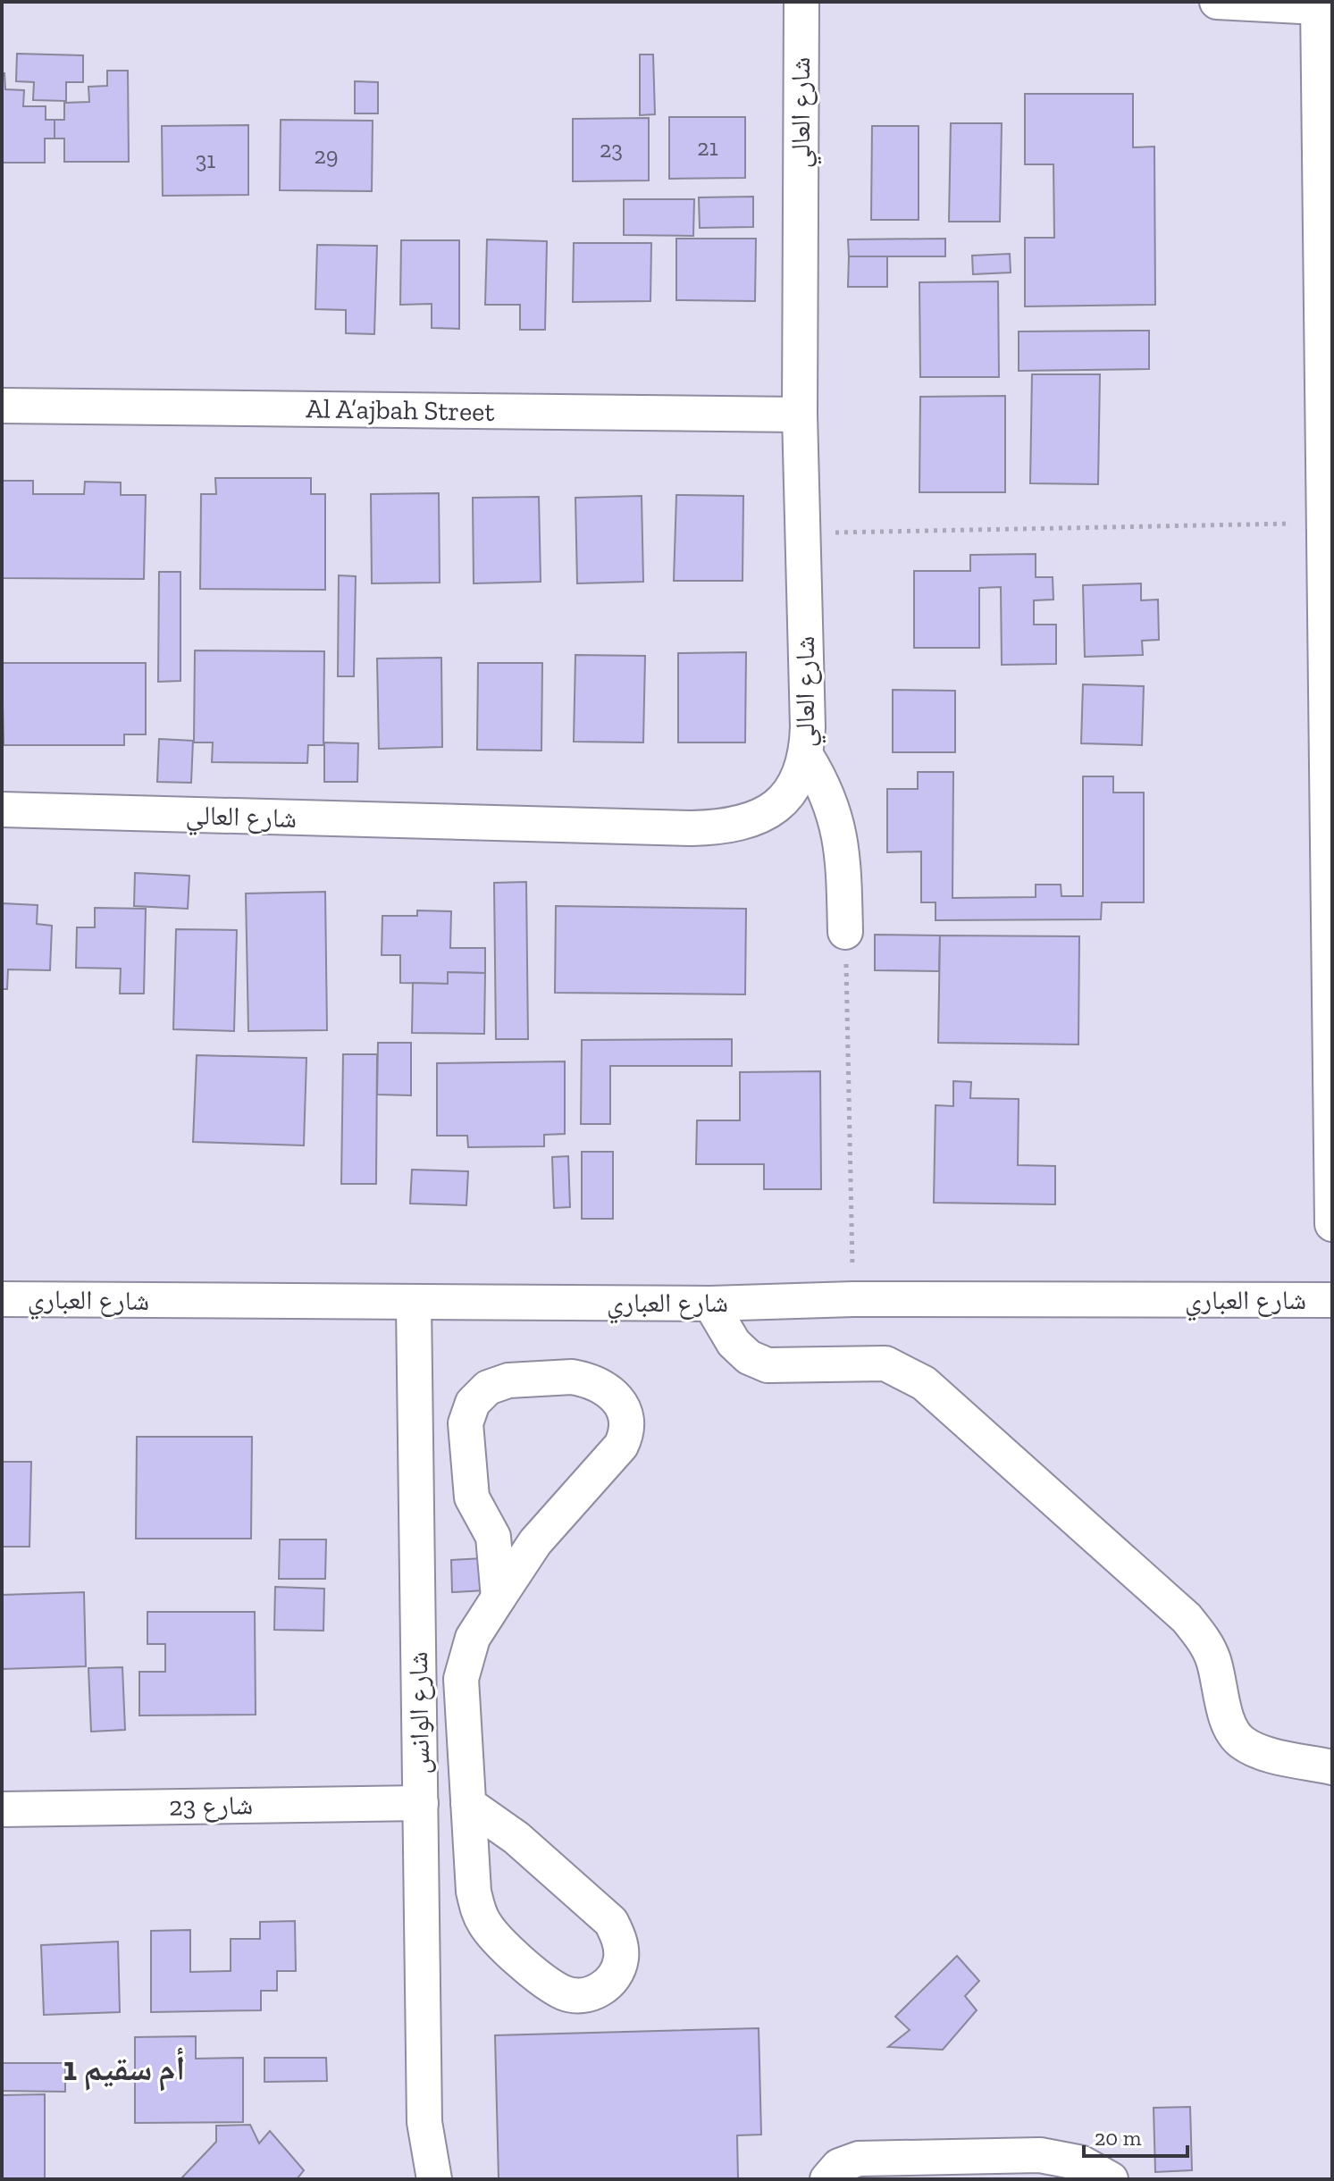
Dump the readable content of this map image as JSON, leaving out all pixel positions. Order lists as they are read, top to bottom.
{
  "streets": {
    "street": [
      "شارع العالي",
      "Al A’ajbah Street",
      "شارع العباري",
      "شارع الوانس",
      "شارع 23"
    ]
  },
  "crossings": [
    ["شارع العالي", "Al A’ajbah Street"],
    ["شارع العباري", "شارع الوانس"],
    ["شارع الوانس", "شارع 23"]
  ],
  "districts": ["أم سقيم 1"],
  "house_numbers": [
    "21",
    "23",
    "29",
    "31"
  ],
  "scale_bar": "20 m"
}
